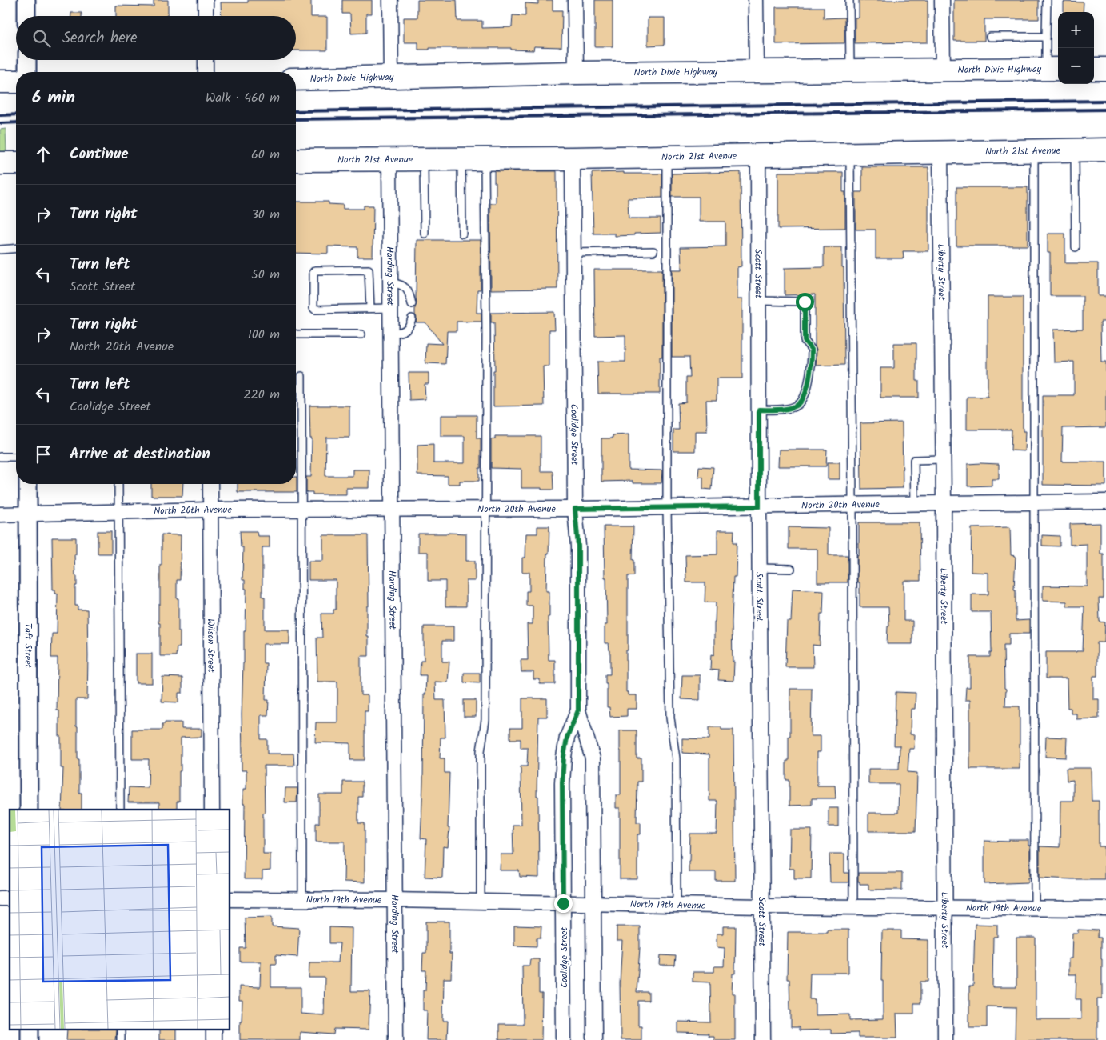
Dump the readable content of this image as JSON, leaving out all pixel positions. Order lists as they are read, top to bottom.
{
  "streets": {
    "main road": ["North Dixie Highway", "North 21st Avenue"],
    "street": [
      "Liberty Street",
      "Scott Street",
      "Harding Street",
      "Coolidge Street",
      "North 20th Avenue",
      "Taft Street",
      "Wilson Street",
      "North 19th Avenue"
    ]
  },
  "crossings": [
    ["North 21st Avenue", "Liberty Street"],
    ["North 21st Avenue", "Scott Street"],
    ["North 21st Avenue", "Harding Street"],
    ["North 21st Avenue", "Coolidge Street"],
    ["Liberty Street", "North 20th Avenue"],
    ["Liberty Street", "North 19th Avenue"],
    ["Scott Street", "North 20th Avenue"],
    ["Scott Street", "North 19th Avenue"],
    ["Harding Street", "North 20th Avenue"],
    ["Harding Street", "North 19th Avenue"],
    ["Coolidge Street", "North 20th Avenue"],
    ["Coolidge Street", "North 19th Avenue"],
    ["North 20th Avenue", "Taft Street"],
    ["North 20th Avenue", "Wilson Street"]
  ],
  "page": {
    "map_buttons": ["+", "−"],
    "search": "Search here",
    "heading": ["6 min", "Walk · 460 m"],
    "list": [
      ["Continue", "60 m"],
      ["Turn right", "30 m"],
      ["Turn left", "Scott Street", "50 m"],
      ["Turn right", "North 20th Avenue", "100 m"],
      ["Turn left", "Coolidge Street", "220 m"],
      "Arrive at destination"
    ]
  }
}
